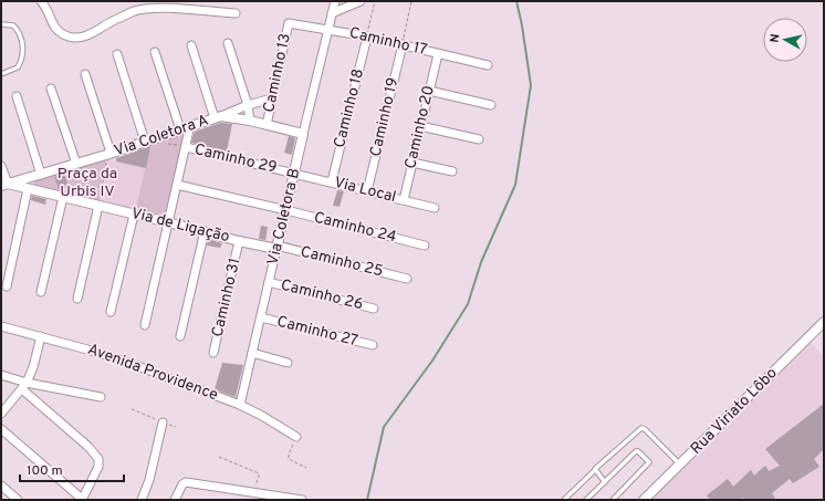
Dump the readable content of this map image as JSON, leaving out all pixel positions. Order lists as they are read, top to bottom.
{
  "streets": {
    "street": [
      "Caminho 17",
      "Caminho 13",
      "Caminho 18",
      "Caminho 19",
      "Caminho 20",
      "Via Coletora A",
      "Caminho 29",
      "Via Local",
      "Via Coletora B",
      "Via de Ligação",
      "Caminho 24",
      "Caminho 25",
      "Caminho 26",
      "Caminho 31",
      "Caminho 27",
      "Avenida Providence",
      "Rua Viriato Lôbo"
    ]
  },
  "crossings": [
    ["Caminho 17", "Caminho 13"],
    ["Caminho 17", "Caminho 18"],
    ["Caminho 17", "Caminho 19"],
    ["Caminho 17", "Caminho 20"],
    ["Caminho 17", "Via Coletora B"],
    ["Caminho 13", "Via Coletora A"],
    ["Caminho 18", "Via Local"],
    ["Caminho 19", "Via Local"],
    ["Caminho 20", "Via Local"],
    ["Via Coletora A", "Via Coletora B"],
    ["Via Coletora A", "Via de Ligação"],
    ["Caminho 29", "Via Local"],
    ["Caminho 29", "Via Coletora B"],
    ["Via Local", "Via Coletora B"],
    ["Via Coletora B", "Via de Ligação"],
    ["Via Coletora B", "Caminho 24"],
    ["Via Coletora B", "Caminho 25"],
    ["Via Coletora B", "Caminho 26"],
    ["Via Coletora B", "Caminho 27"],
    ["Via Coletora B", "Avenida Providence"],
    ["Via de Ligação", "Caminho 25"],
    ["Via de Ligação", "Caminho 31"]
  ],
  "parks": ["Praça da Urbis IV"],
  "scale_bar": "100 m",
  "north": "left"
}
